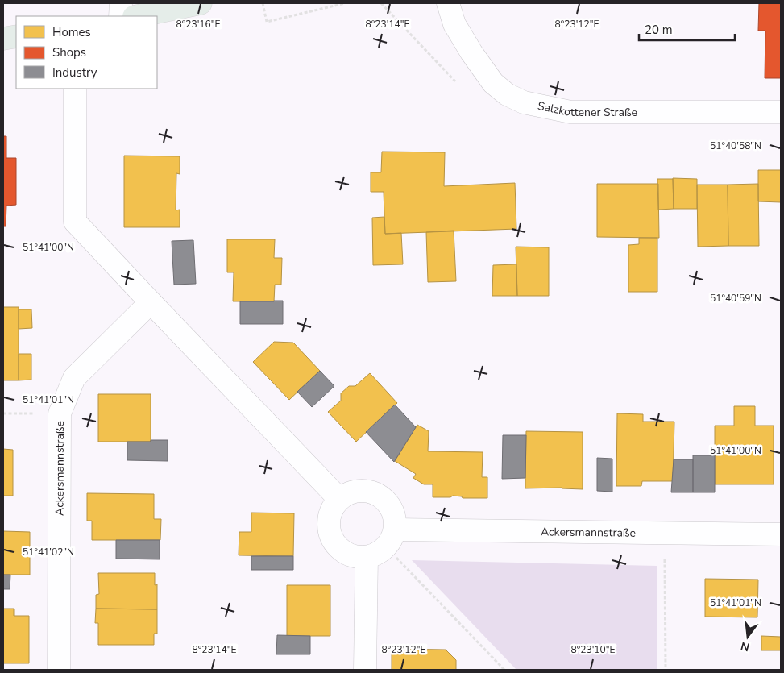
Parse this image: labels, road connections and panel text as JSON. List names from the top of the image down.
{
  "streets": {
    "street": ["Salzkottener Straße", "Ackersmannstraße"]
  },
  "legend": ["Homes", "Shops", "Industry"],
  "scale_bar": "20 m",
  "north": "bottom",
  "coordinates": [
    "8°23'16\"E",
    "8°23'14\"E",
    "8°23'12\"E",
    "51°40'58\"N",
    "51°41'00\"N",
    "51°40'59\"N",
    "51°41'01\"N",
    "51°41'02\"N",
    "8°23'10\"E"
  ]
}
